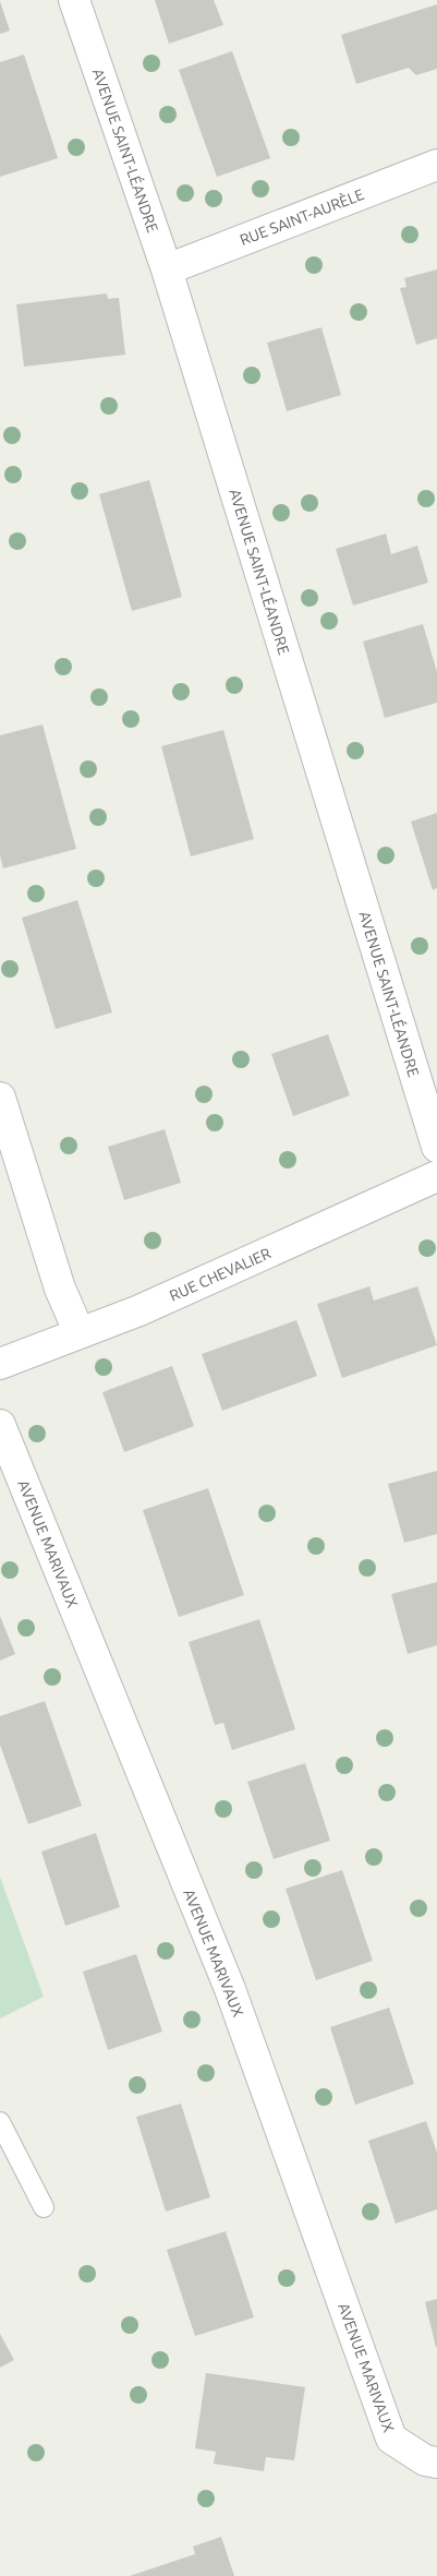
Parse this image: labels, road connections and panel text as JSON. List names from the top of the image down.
{
  "streets": {
    "street": [
      "AVENUE SAINT-LÉANDRE",
      "RUE SAINT-AURÈLE",
      "RUE CHEVALIER",
      "AVENUE MARIVAUX"
    ]
  },
  "crossings": [
    ["AVENUE SAINT-LÉANDRE", "RUE SAINT-AURÈLE"]
  ]
}
